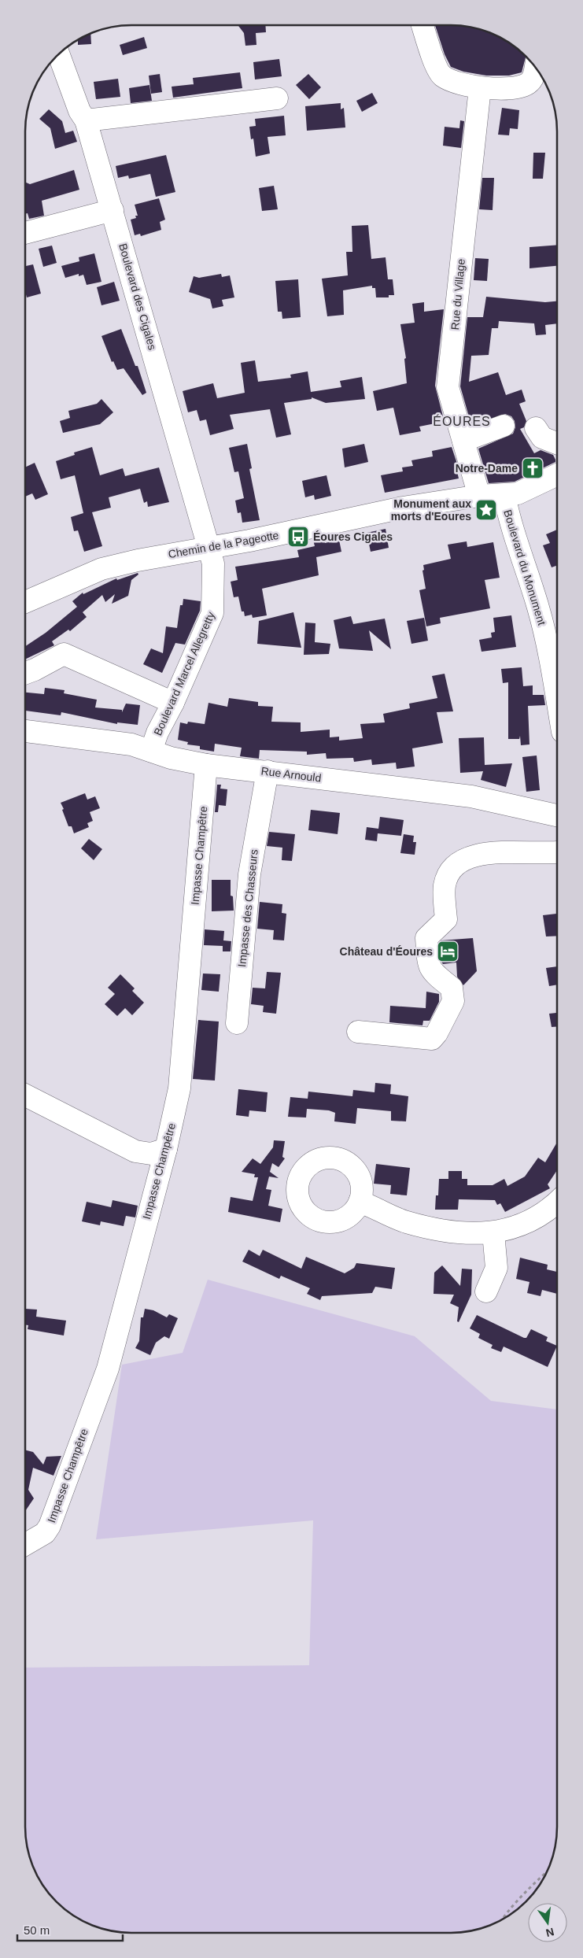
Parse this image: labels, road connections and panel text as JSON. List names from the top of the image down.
{
  "streets": {
    "street": [
      "Rue du Village",
      "Boulevard des Cigales",
      "Chemin de la Pageotte",
      "Boulevard du Monument",
      "Boulevard Marcel Allegretty",
      "Rue Arnould",
      "Impasse Champêtre",
      "Impasse des Chasseurs"
    ]
  },
  "crossings": [
    ["Rue du Village", "Chemin de la Pageotte"],
    ["Boulevard des Cigales", "Chemin de la Pageotte"],
    ["Boulevard des Cigales", "Boulevard Marcel Allegretty"],
    ["Chemin de la Pageotte", "Boulevard du Monument"],
    ["Chemin de la Pageotte", "Boulevard Marcel Allegretty"],
    ["Boulevard Marcel Allegretty", "Rue Arnould"],
    ["Rue Arnould", "Impasse Champêtre"],
    ["Rue Arnould", "Impasse des Chasseurs"]
  ],
  "districts": ["ÉOURES"],
  "places": {
    "church": ["Notre-Dame"],
    "place": ["Monument aux morts d'Eoures"],
    "bus stop": ["Éoures Cigales"],
    "hotel": ["Château d'Éoures"]
  },
  "scale_bar": "50 m",
  "north": "bottom"
}
